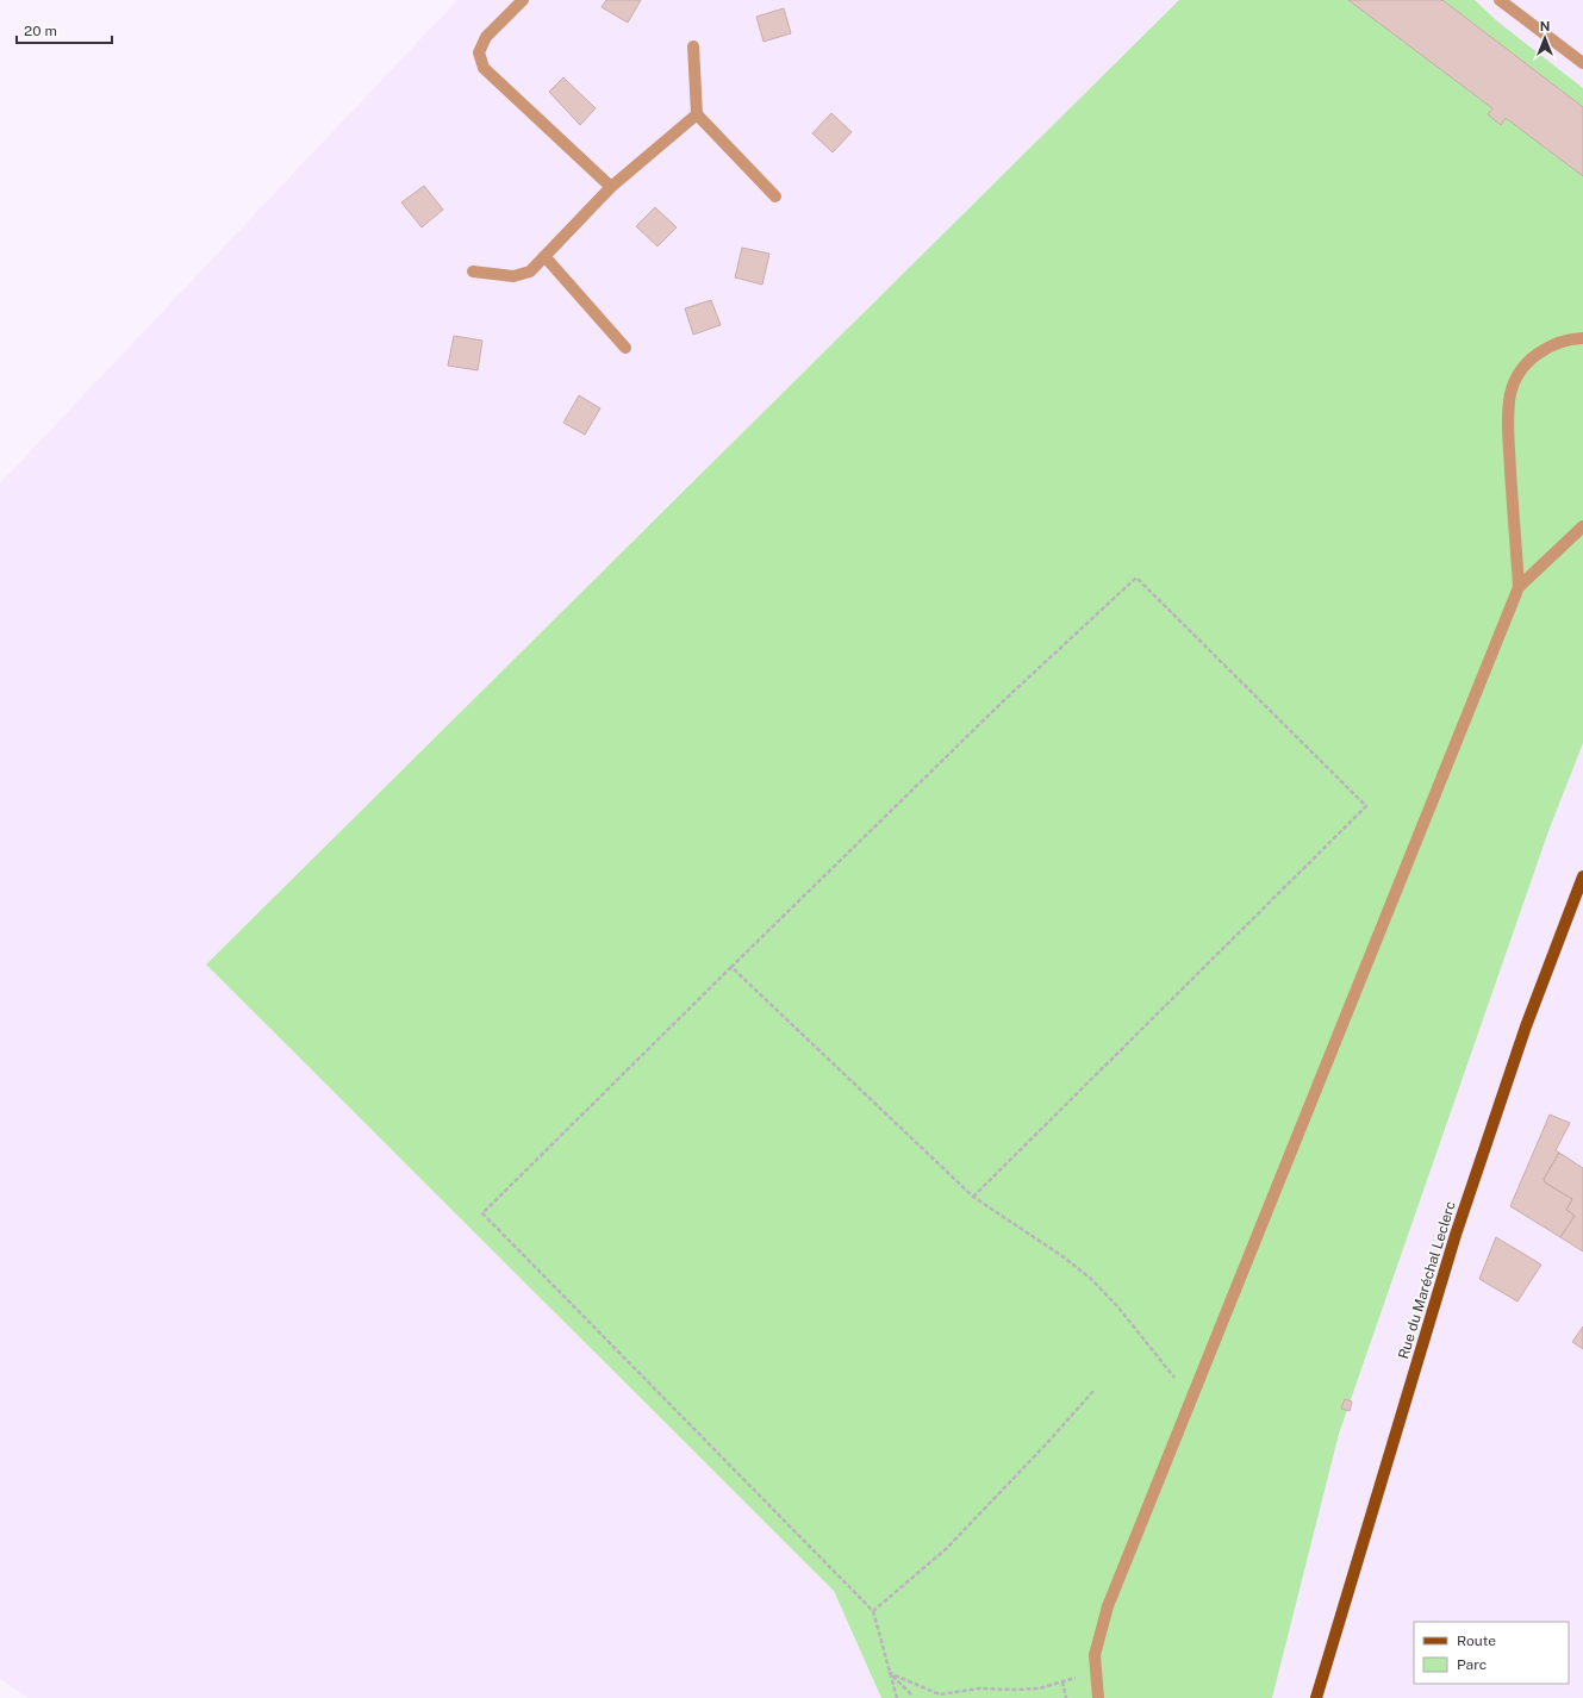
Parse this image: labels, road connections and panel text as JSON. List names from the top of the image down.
{
  "streets": {
    "main road": ["Rue du Maréchal Leclerc"]
  },
  "legend": ["Route", "Parc"],
  "scale_bar": "20 m",
  "north": "top"
}
